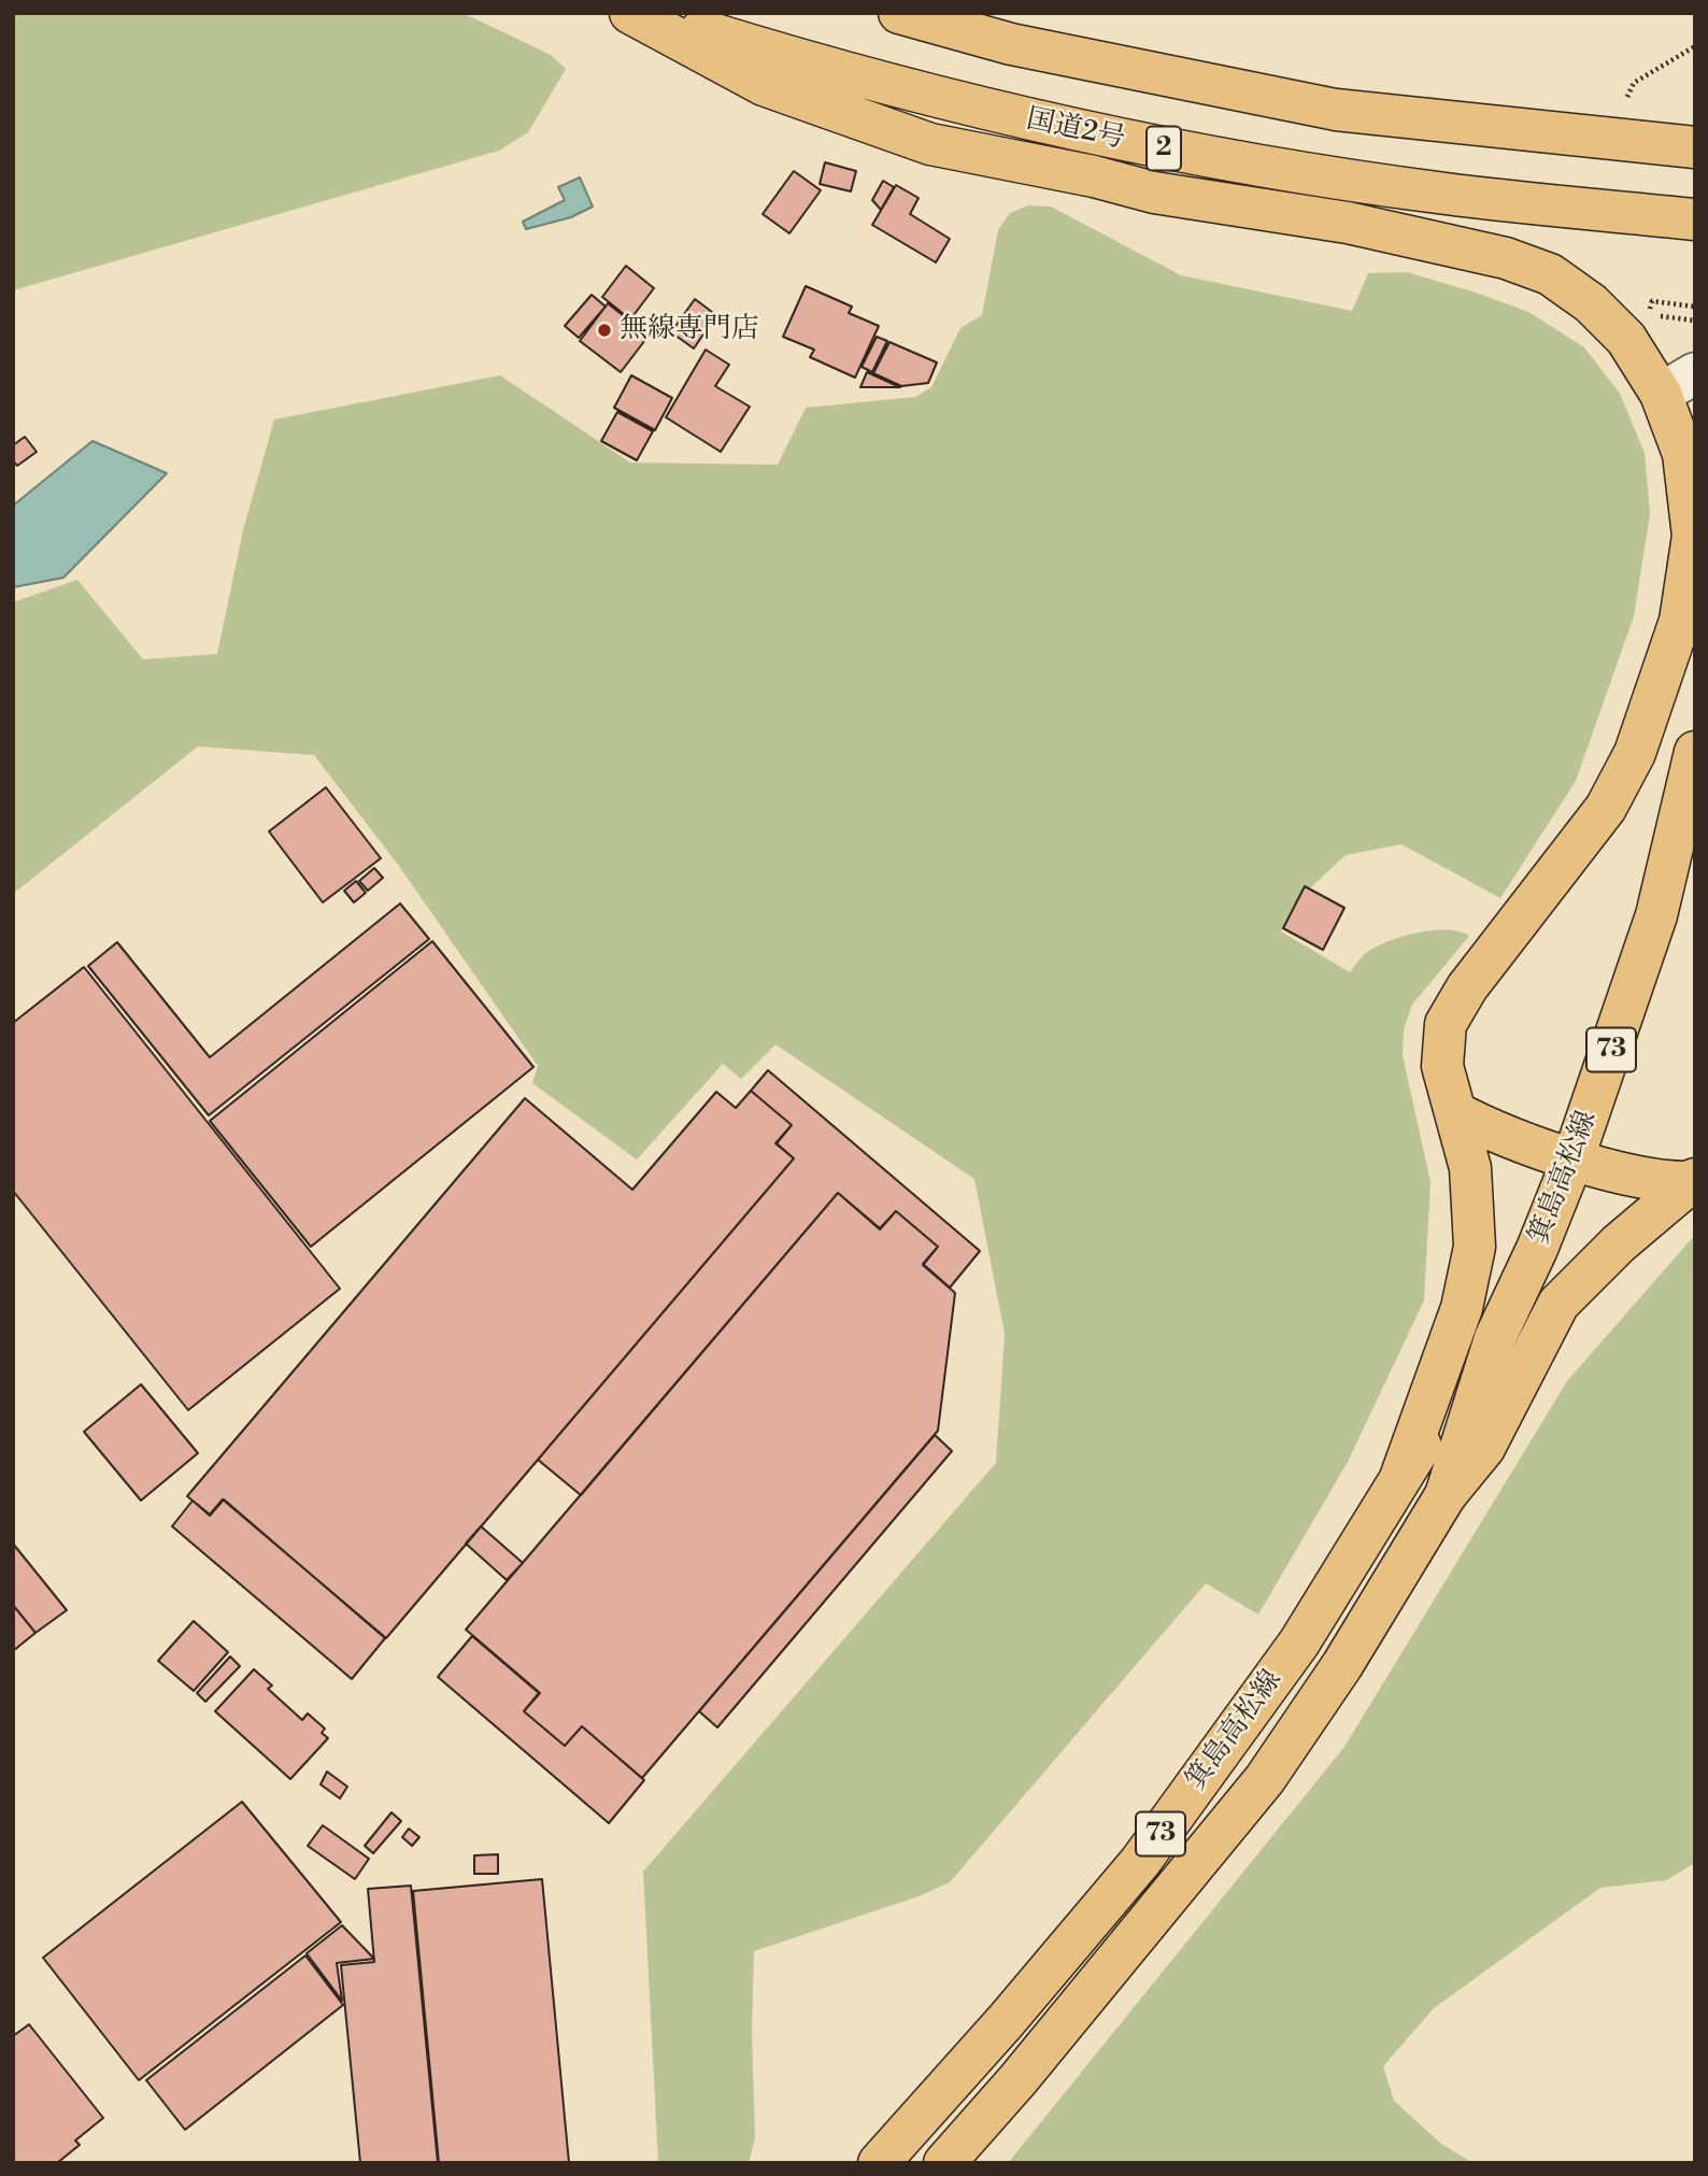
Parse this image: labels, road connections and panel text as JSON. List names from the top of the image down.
{
  "streets": {
    "main road": [
      "国道2号",
      "2",
      "73",
      "箕島高松線"
    ]
  },
  "places": ["無線専門店"]
}
